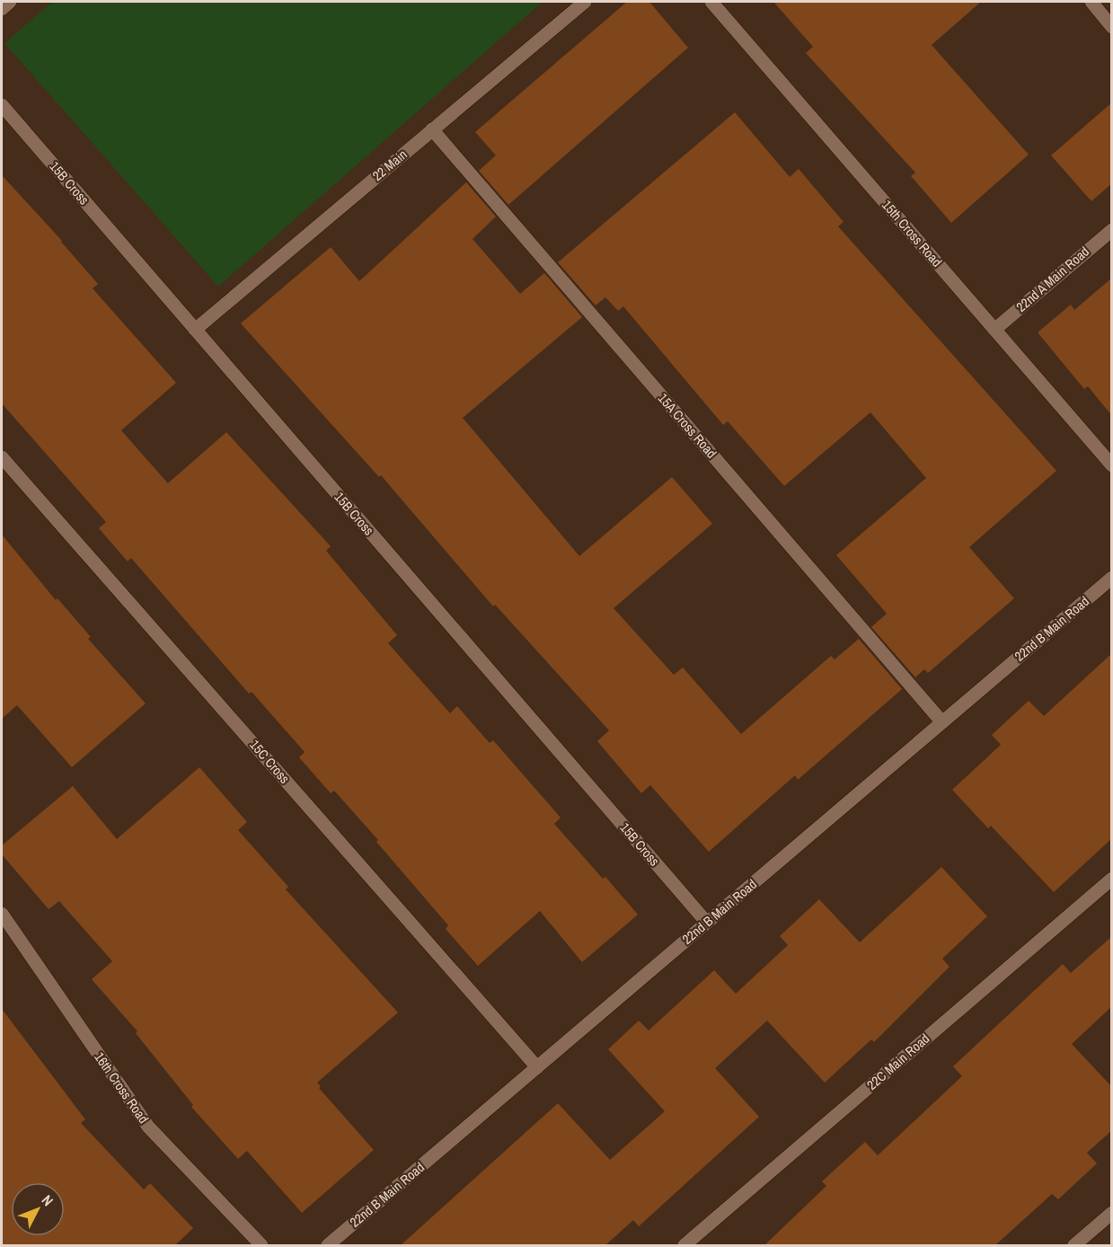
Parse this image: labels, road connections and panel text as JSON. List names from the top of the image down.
{
  "streets": {
    "street": [
      "22 Main",
      "15B Cross",
      "15th Cross Road",
      "22nd A Main Road",
      "15A Cross Road",
      "22nd B Main Road",
      "15C Cross",
      "22C Main Road",
      "16th Cross Road"
    ]
  },
  "crossings": [
    ["22 Main", "15B Cross"],
    ["22 Main", "15A Cross Road"],
    ["15B Cross", "22nd B Main Road"],
    ["15th Cross Road", "22nd A Main Road"],
    ["15A Cross Road", "22nd B Main Road"],
    ["22nd B Main Road", "15C Cross"]
  ],
  "north": "top right"
}
